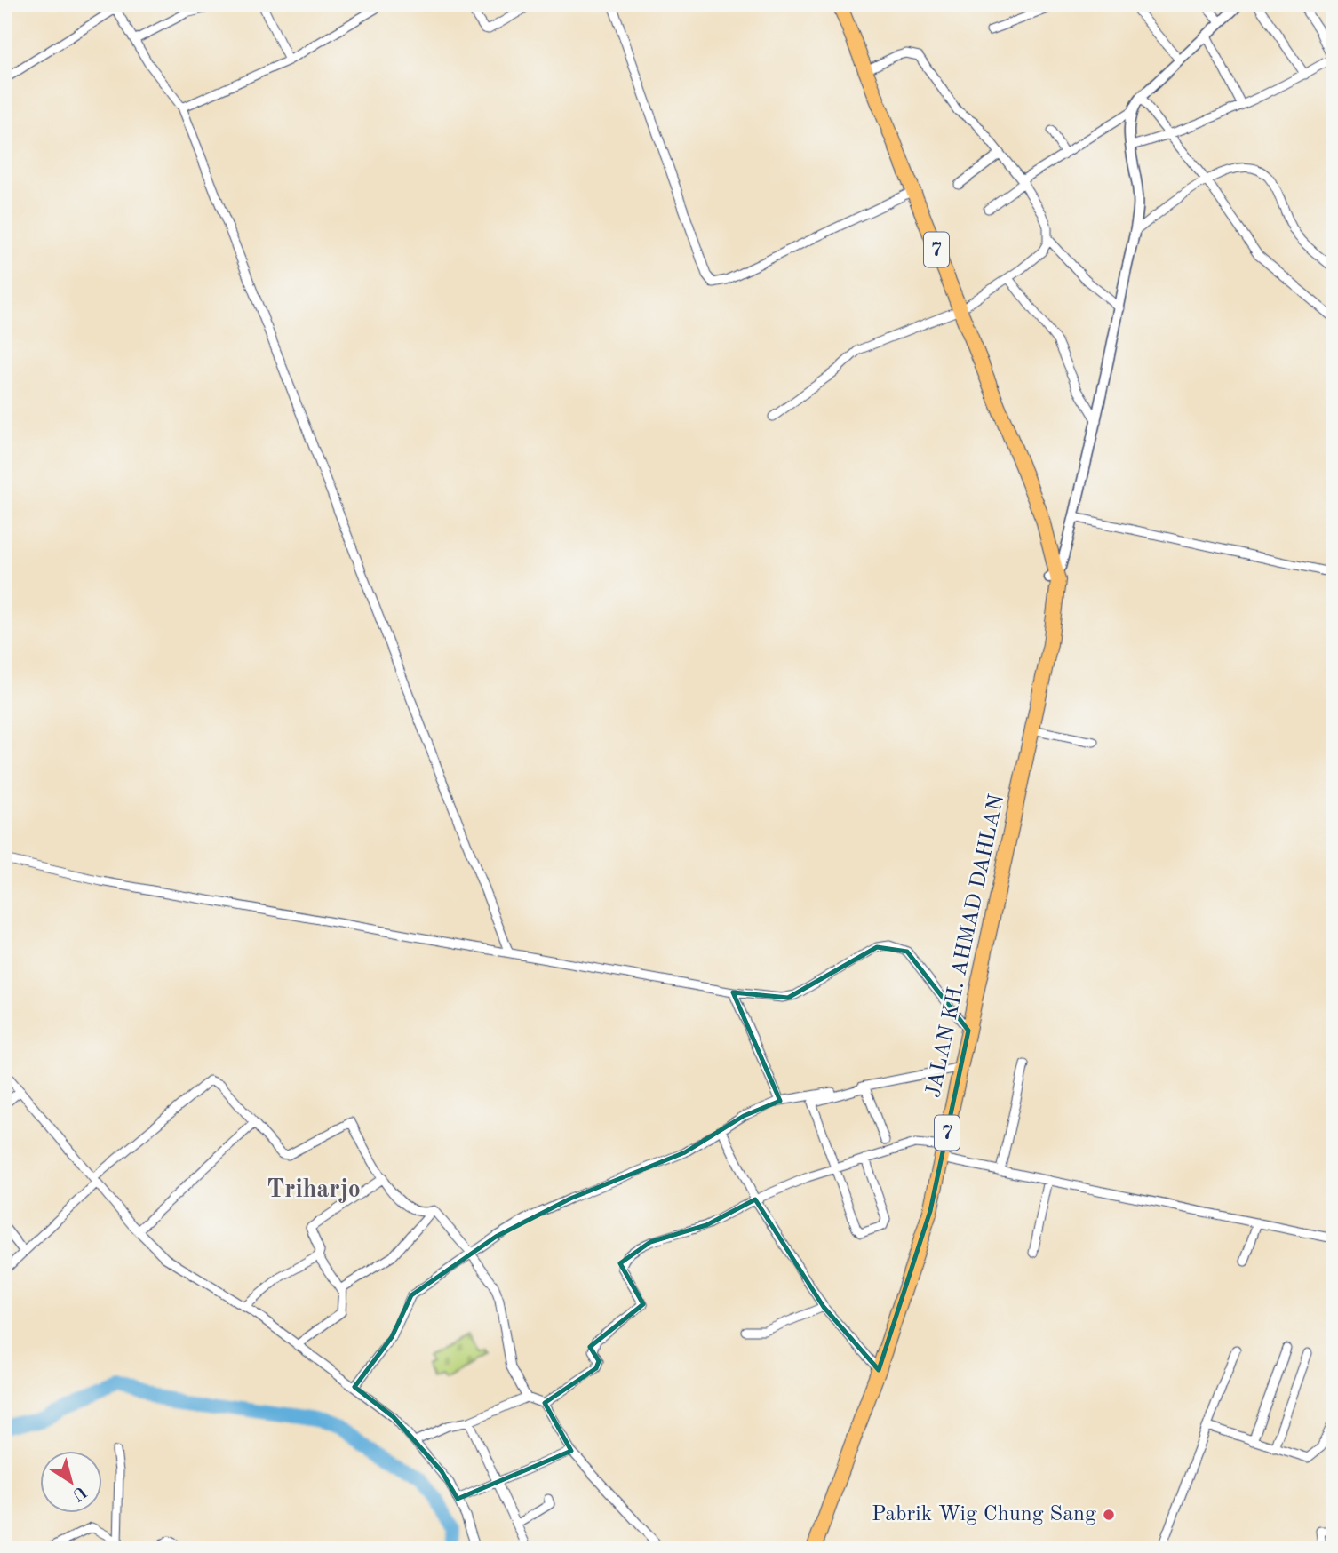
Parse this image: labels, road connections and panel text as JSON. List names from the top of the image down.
{
  "streets": {
    "highway": ["7", "JALAN KH. AHMAD DAHLAN"]
  },
  "districts": ["Triharjo"],
  "places": ["Pabrik Wig Chung Sang"],
  "north": "bottom right"
}
